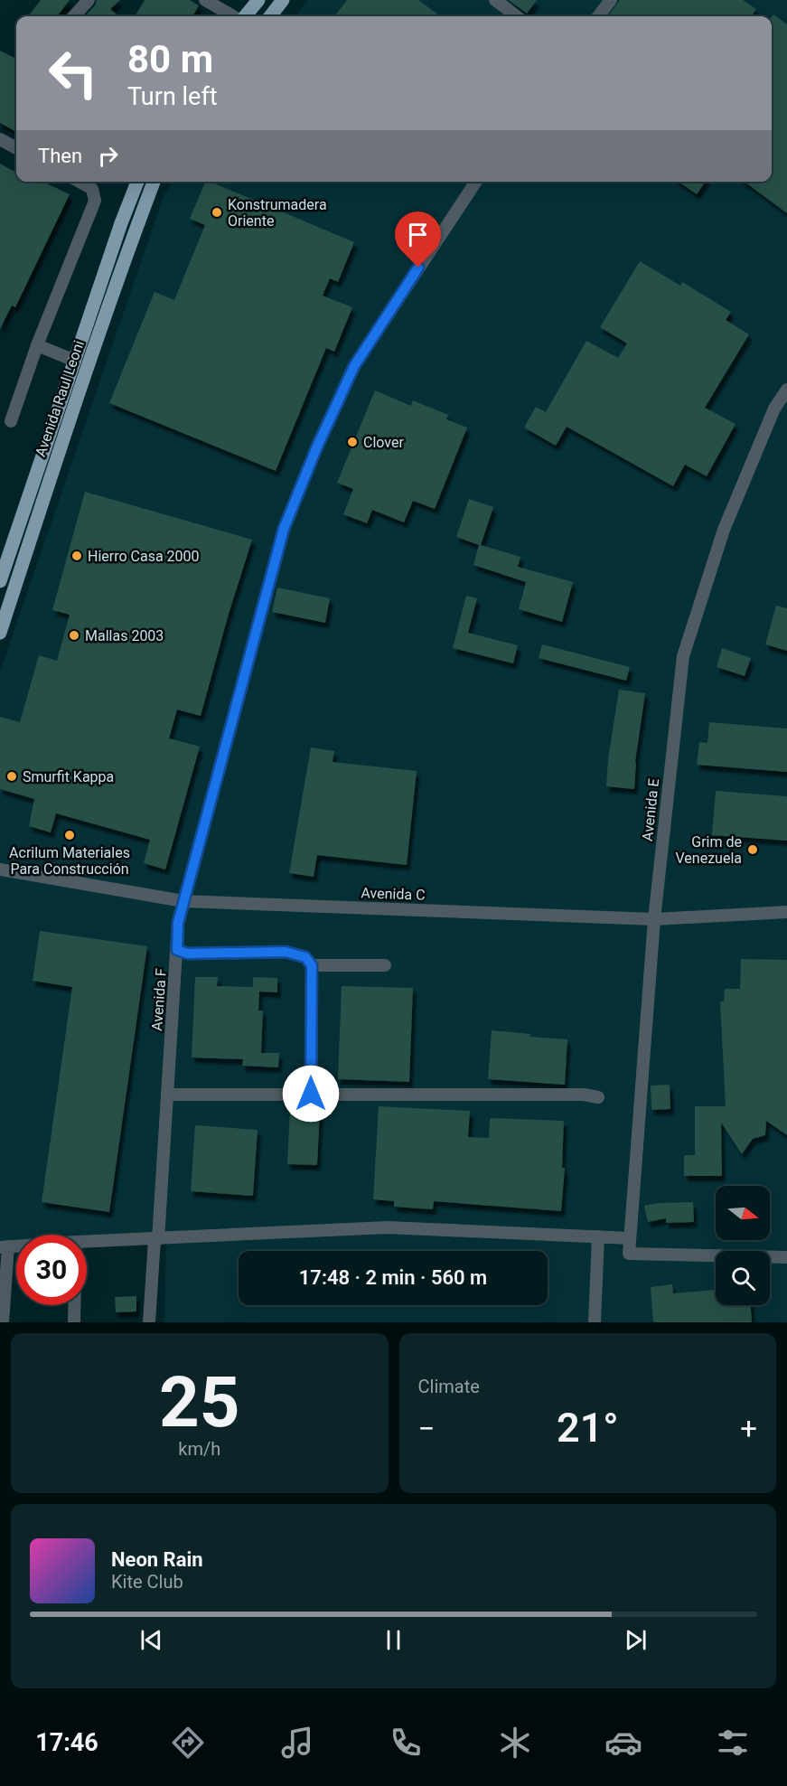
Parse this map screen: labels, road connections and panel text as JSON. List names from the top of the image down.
{
  "streets": {
    "main road": ["Avenida Raul Leoni"],
    "street": ["Avenida E", "Avenida C", "Avenida F"]
  },
  "crossings": [
    ["Avenida E", "Avenida C"],
    ["Avenida C", "Avenida F"]
  ],
  "places": [
    "Konstrumadera Oriente",
    "Clover",
    "Hierro Casa 2000",
    "Mallas 2003",
    "Smurfit Kappa",
    "Acrilum Materiales Para Construcción",
    "Grim de Venezuela"
  ],
  "north": "right",
  "page": {
    "turn": ["80 m", "Turn left"],
    "then": "Then",
    "limit": "30",
    "trip": "17:48 · 2 min · 560 m",
    "tile": [
      ["25", "km/h"],
      "Climate"
    ],
    "heat": ["−", "21°", "+"],
    "song": ["Neon Rain", "Kite Club"],
    "tabs": "17:46"
  }
}
